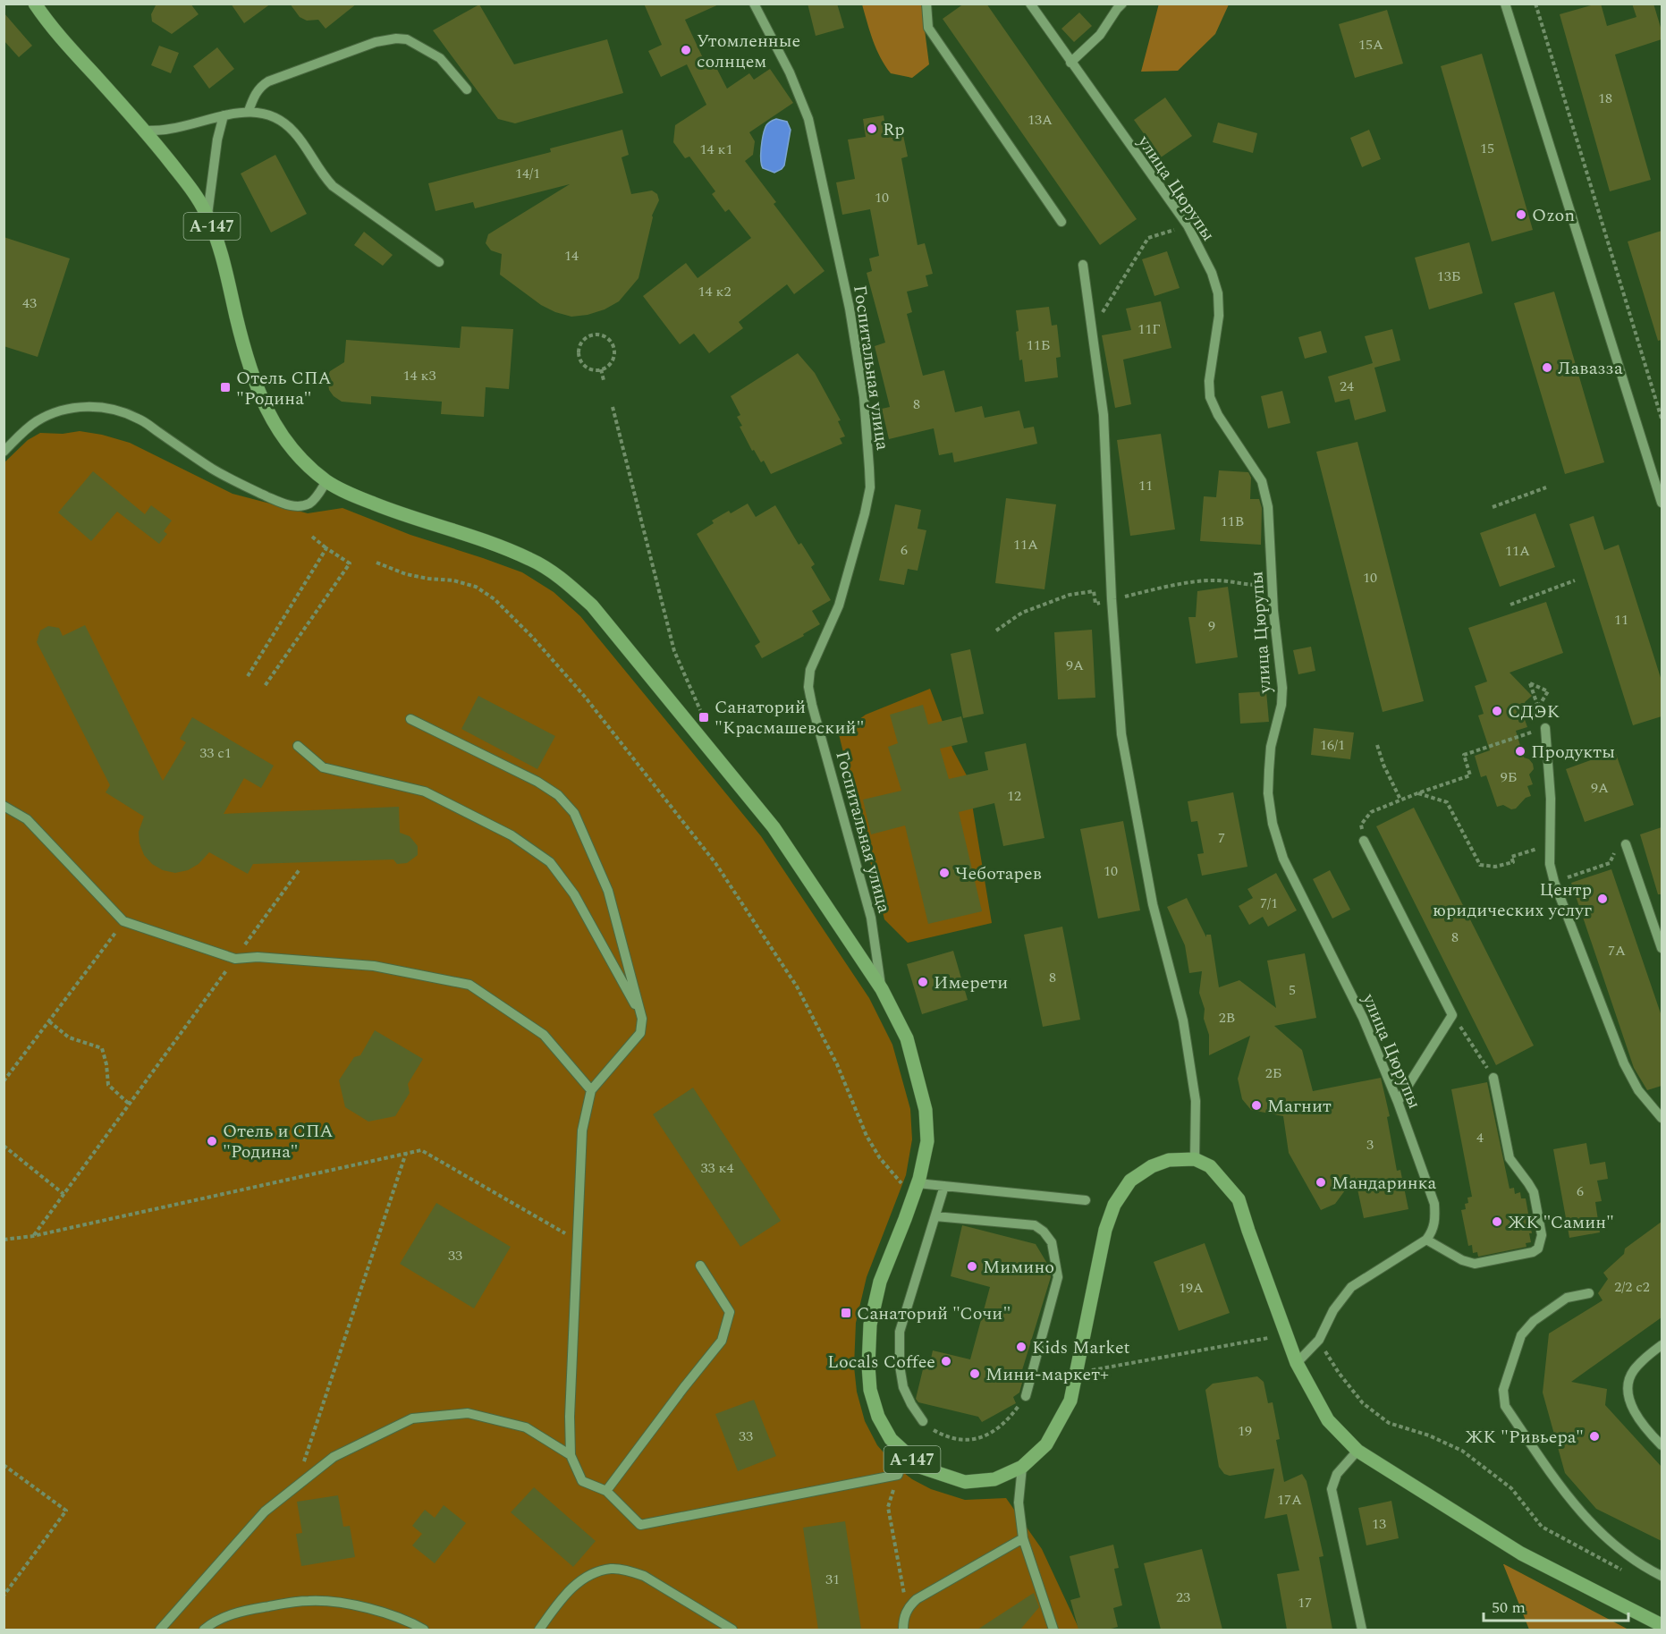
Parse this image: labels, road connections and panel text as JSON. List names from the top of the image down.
{
  "streets": {
    "main road": ["А-147"],
    "street": ["улица Цюрупы", "Госпитальная улица"]
  },
  "crossings": [
    ["А-147", "Госпитальная улица"]
  ],
  "places": {
    "other": [
      "Утомленные солнцем",
      "Rp",
      "Ozon",
      "Лавазза",
      "СДЭК",
      "Продукты",
      "Чеботарев",
      "Центр юридических услуг",
      "Имерети",
      "Магнит",
      "Отель и СПА \"Родина\"",
      "Мандаринка",
      "ЖК \"Самин\"",
      "Мимино",
      "Kids Market",
      "Locals Coffee",
      "Мини-маркет+",
      "ЖК \"Ривьера\""
    ],
    "transit": ["Отель СПА \"Родина\"", "Санаторий \"Красмашевский\"", "Санаторий \"Сочи\""]
  },
  "house_numbers": [
    "15А",
    "18",
    "13А",
    "15",
    "14 к1",
    "14/1",
    "10",
    "14",
    "13Б",
    "14 к2",
    "43",
    "11Г",
    "11Б",
    "14 к3",
    "24",
    "8",
    "11",
    "11В",
    "11А",
    "6",
    "11А",
    "10",
    "11",
    "9",
    "9А",
    "16/1",
    "33 с1",
    "9Б",
    "9А",
    "12",
    "7",
    "10",
    "7/1",
    "8",
    "7А",
    "8",
    "5",
    "2В",
    "2Б",
    "4",
    "3",
    "33 к4",
    "6",
    "33",
    "2/2 с2",
    "19А",
    "19",
    "33",
    "17А",
    "13",
    "31",
    "23",
    "17"
  ],
  "scale_bar": "50 m"
}
